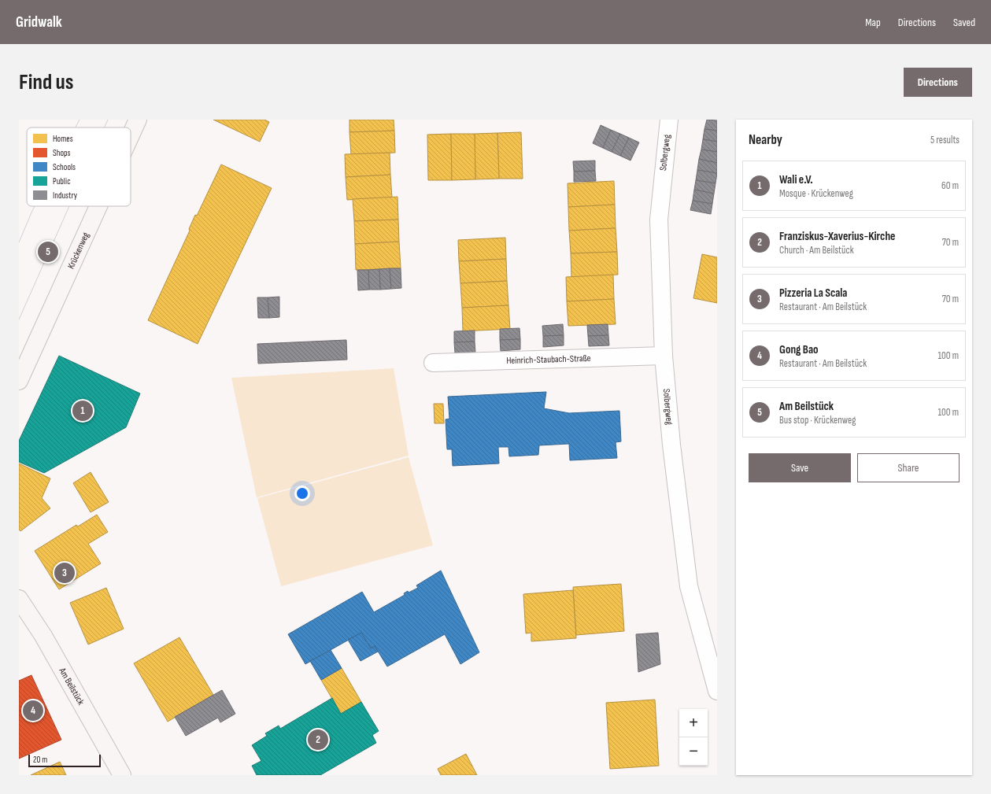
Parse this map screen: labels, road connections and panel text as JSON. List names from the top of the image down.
{
  "streets": {
    "main road": ["Krückenweg", "Am Beilstück"],
    "street": ["Solbergweg", "Heinrich-Staubach-Straße"]
  },
  "crossings": [
    ["Solbergweg", "Heinrich-Staubach-Straße"]
  ],
  "legend": [
    "Homes",
    "Shops",
    "Schools",
    "Public",
    "Industry"
  ],
  "scale_bar": "20 m",
  "page": {
    "header": "Gridwalk",
    "nav": ["Map", "Directions", "Saved"],
    "buttons": [
      "Directions",
      ["Save", "Share"]
    ],
    "title": "Find us",
    "heading": ["Nearby", "5 results"],
    "list": [
      {
        "mark": "1",
        "name": "Wali e.V.",
        "note": "Mosque · Krückenweg",
        "value": "60 m"
      },
      {
        "mark": "2",
        "name": "Franziskus-Xaverius-Kirche",
        "note": "Church · Am Beilstück",
        "value": "70 m"
      },
      {
        "mark": "3",
        "name": "Pizzeria La Scala",
        "note": "Restaurant · Am Beilstück",
        "value": "70 m"
      },
      {
        "mark": "4",
        "name": "Gong Bao",
        "note": "Restaurant · Am Beilstück",
        "value": "100 m"
      },
      {
        "mark": "5",
        "name": "Am Beilstück",
        "note": "Bus stop · Krückenweg",
        "value": "100 m"
      }
    ],
    "pins": [
      "5",
      "1",
      "3",
      "4",
      "2"
    ],
    "map_buttons": ["+", "−"],
    "scale": "20 m"
  }
}
